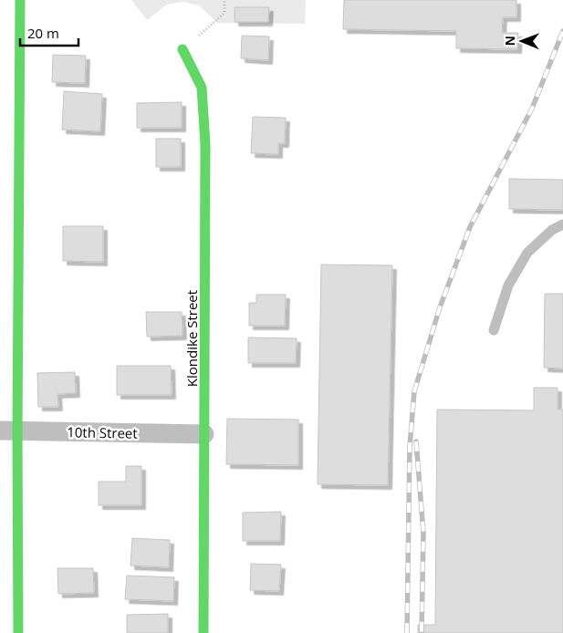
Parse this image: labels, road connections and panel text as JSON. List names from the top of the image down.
{
  "streets": {
    "street": ["Klondike Street", "10th Street"]
  },
  "crossings": [
    ["Klondike Street", "10th Street"]
  ],
  "scale_bar": "20 m",
  "north": "left"
}
